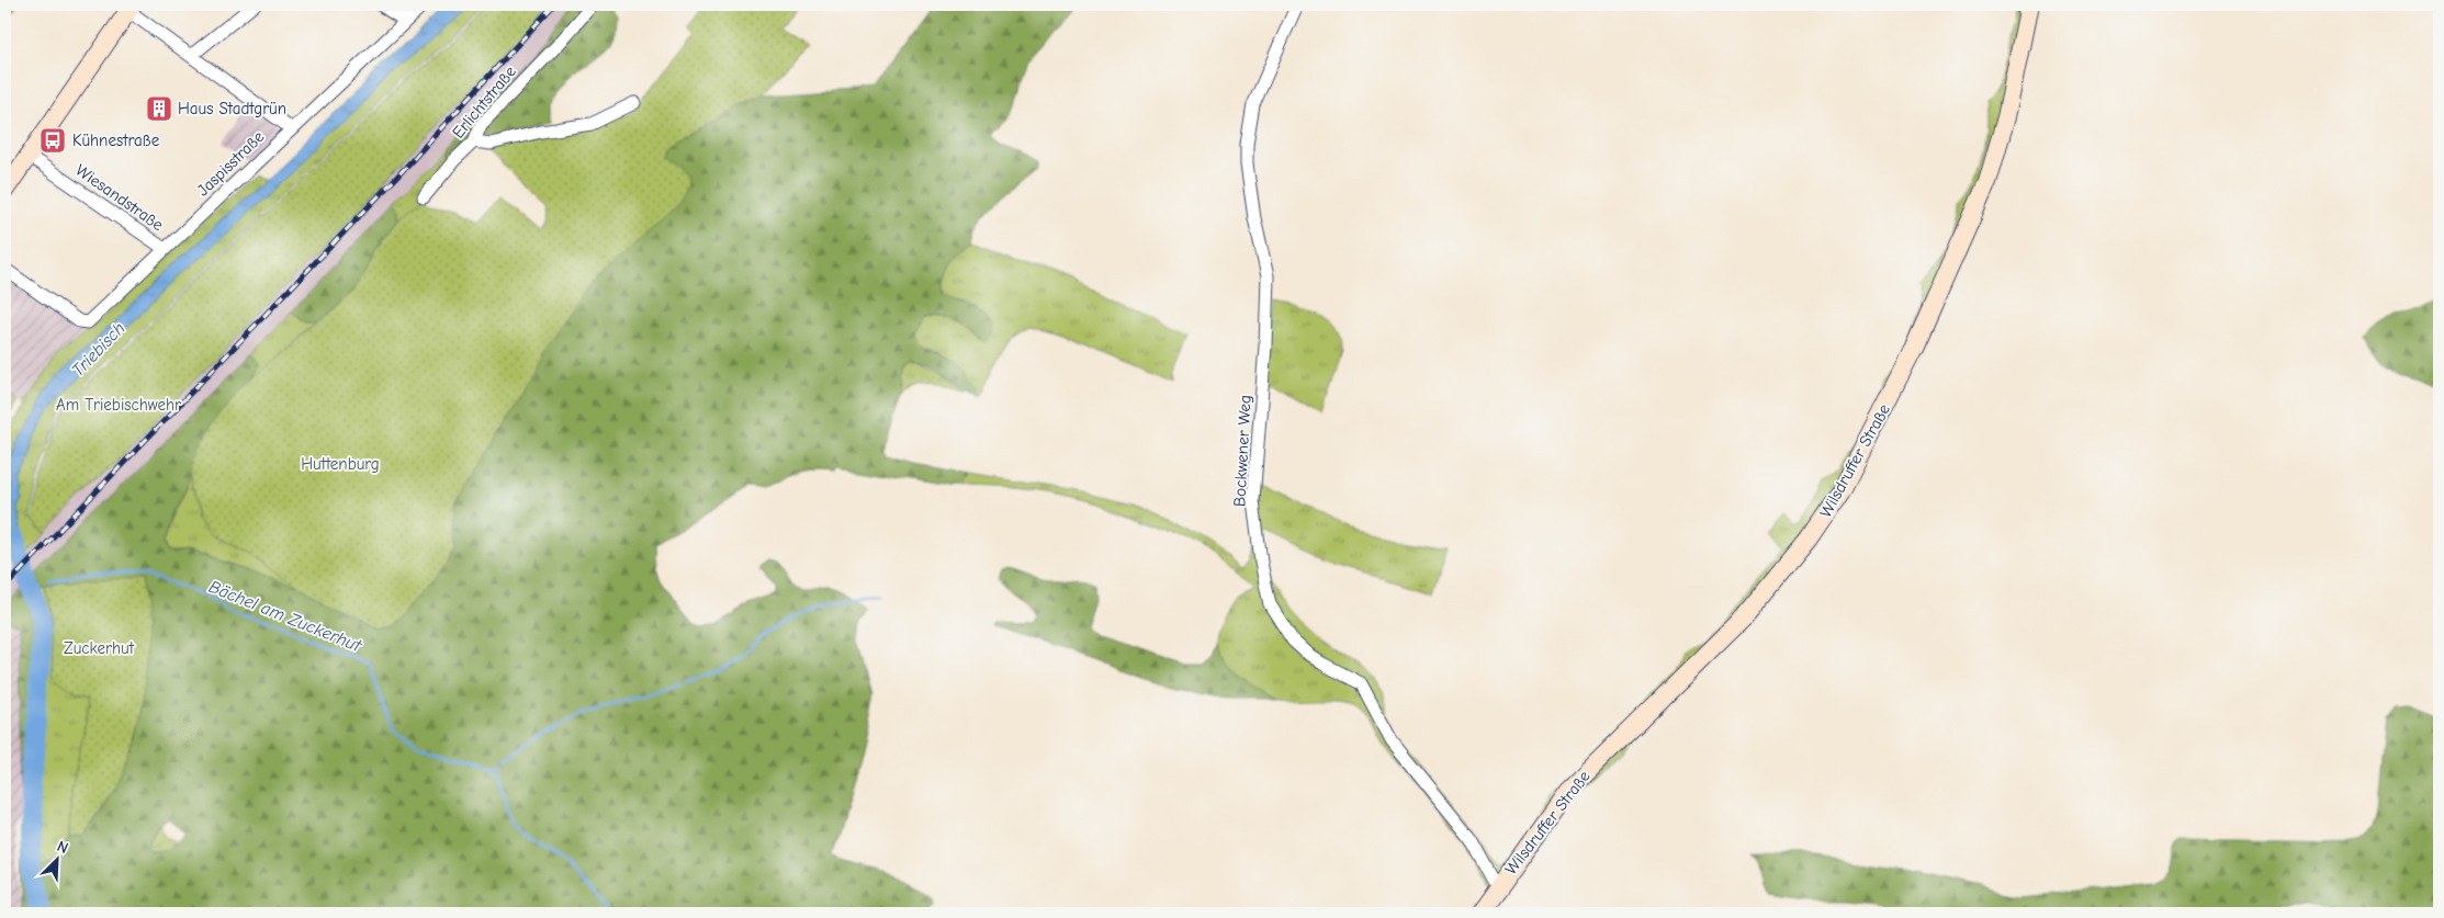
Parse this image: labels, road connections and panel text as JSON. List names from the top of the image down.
{
  "streets": {
    "main road": ["Wilsdruffer Straße"],
    "street": [
      "Erlichtstraße",
      "Jaspisstraße",
      "Wiesandstraße",
      "Bockwener Weg"
    ]
  },
  "crossings": [
    ["Jaspisstraße", "Wiesandstraße"],
    ["Bockwener Weg", "Wilsdruffer Straße"]
  ],
  "water": ["Triebisch", "Bächel am Zuckerhut"],
  "parks": ["Am Triebischwehr", "Huttenburg", "Zuckerhut"],
  "places": {
    "building": ["Haus Stadtgrün"],
    "bus stop": ["Kühnestraße"]
  },
  "north": "top right"
}
